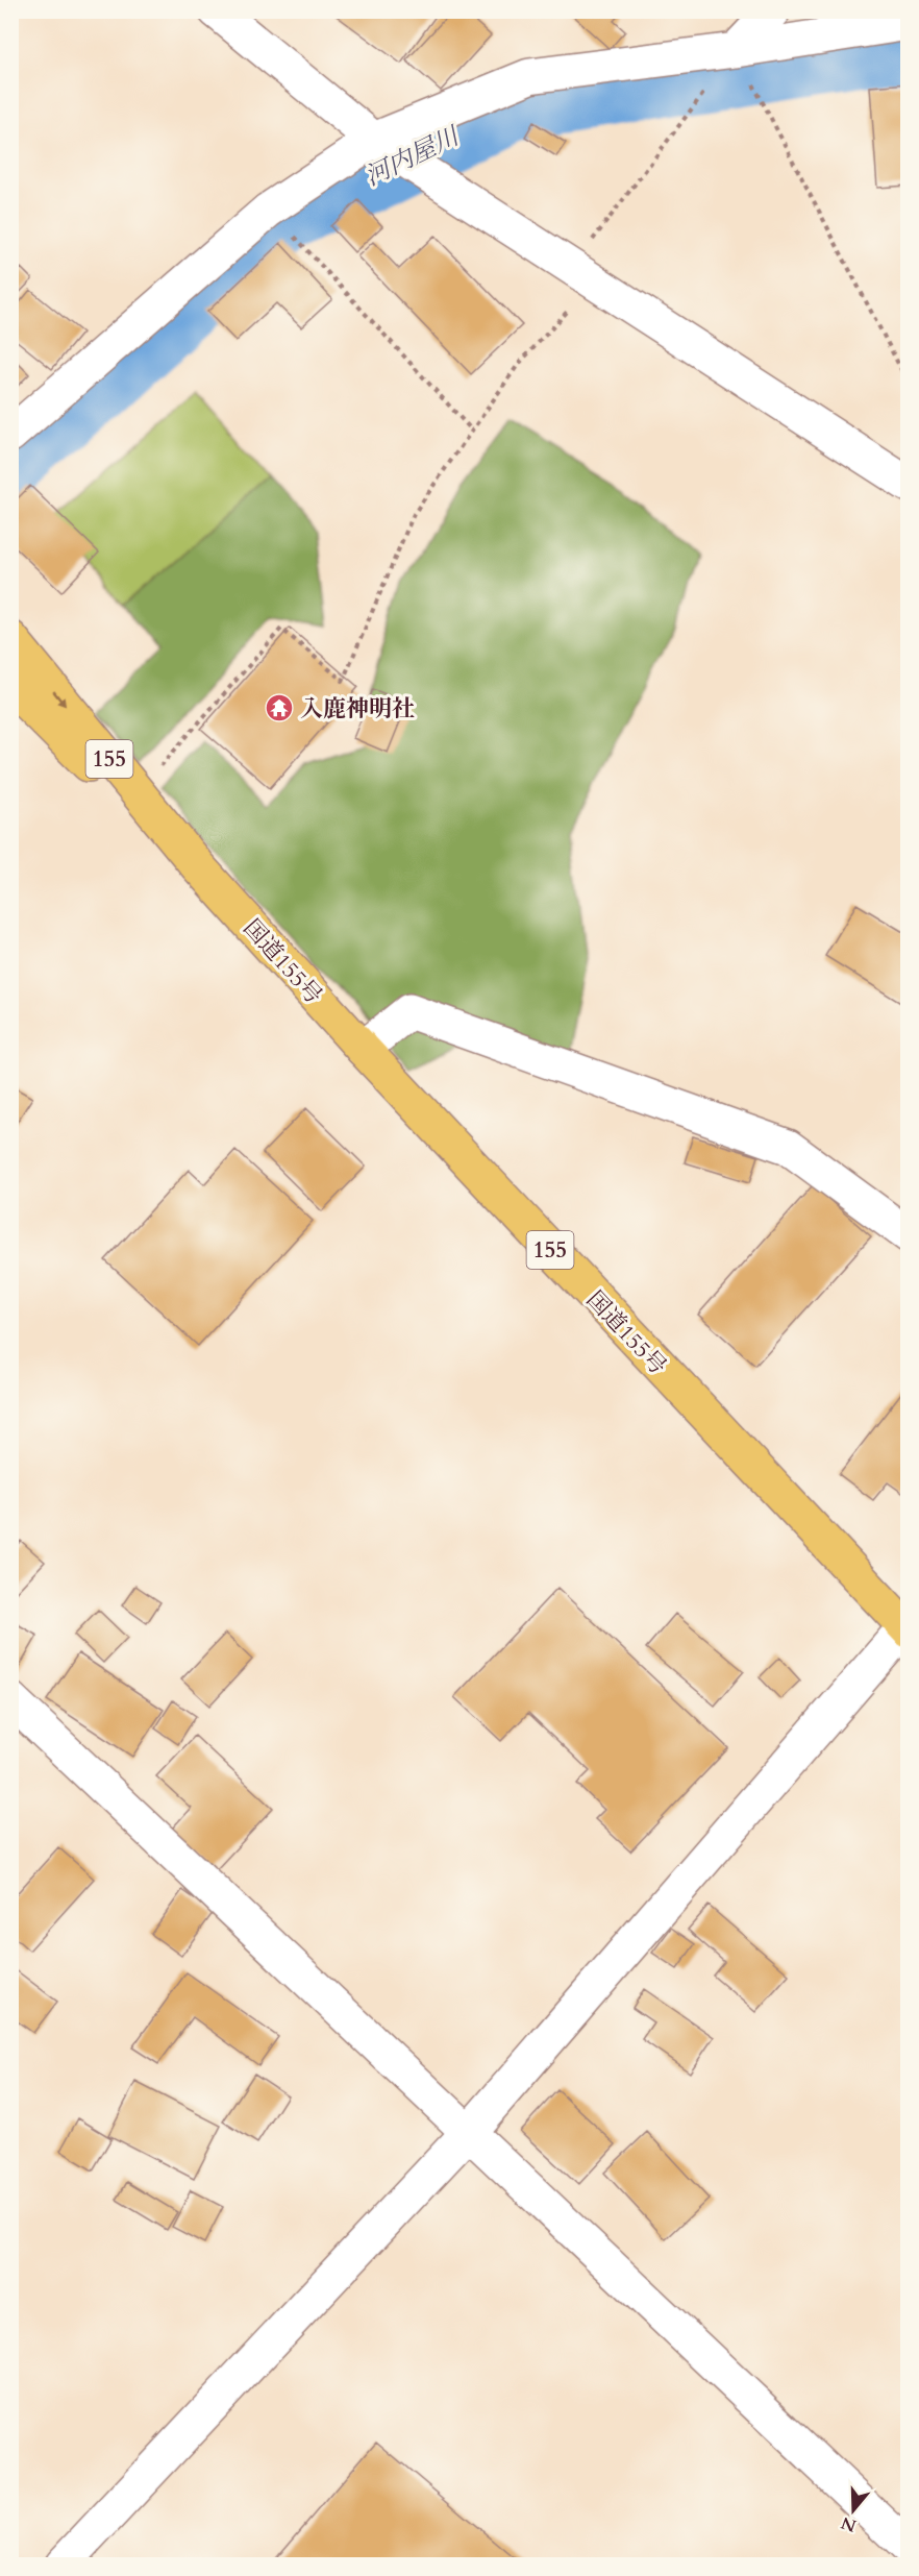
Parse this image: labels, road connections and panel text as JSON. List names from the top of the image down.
{
  "streets": {
    "highway": ["155", "国道155号"]
  },
  "water": ["河内屋川"],
  "places": {
    "temple": ["入鹿神明社"]
  },
  "north": "bottom"
}
